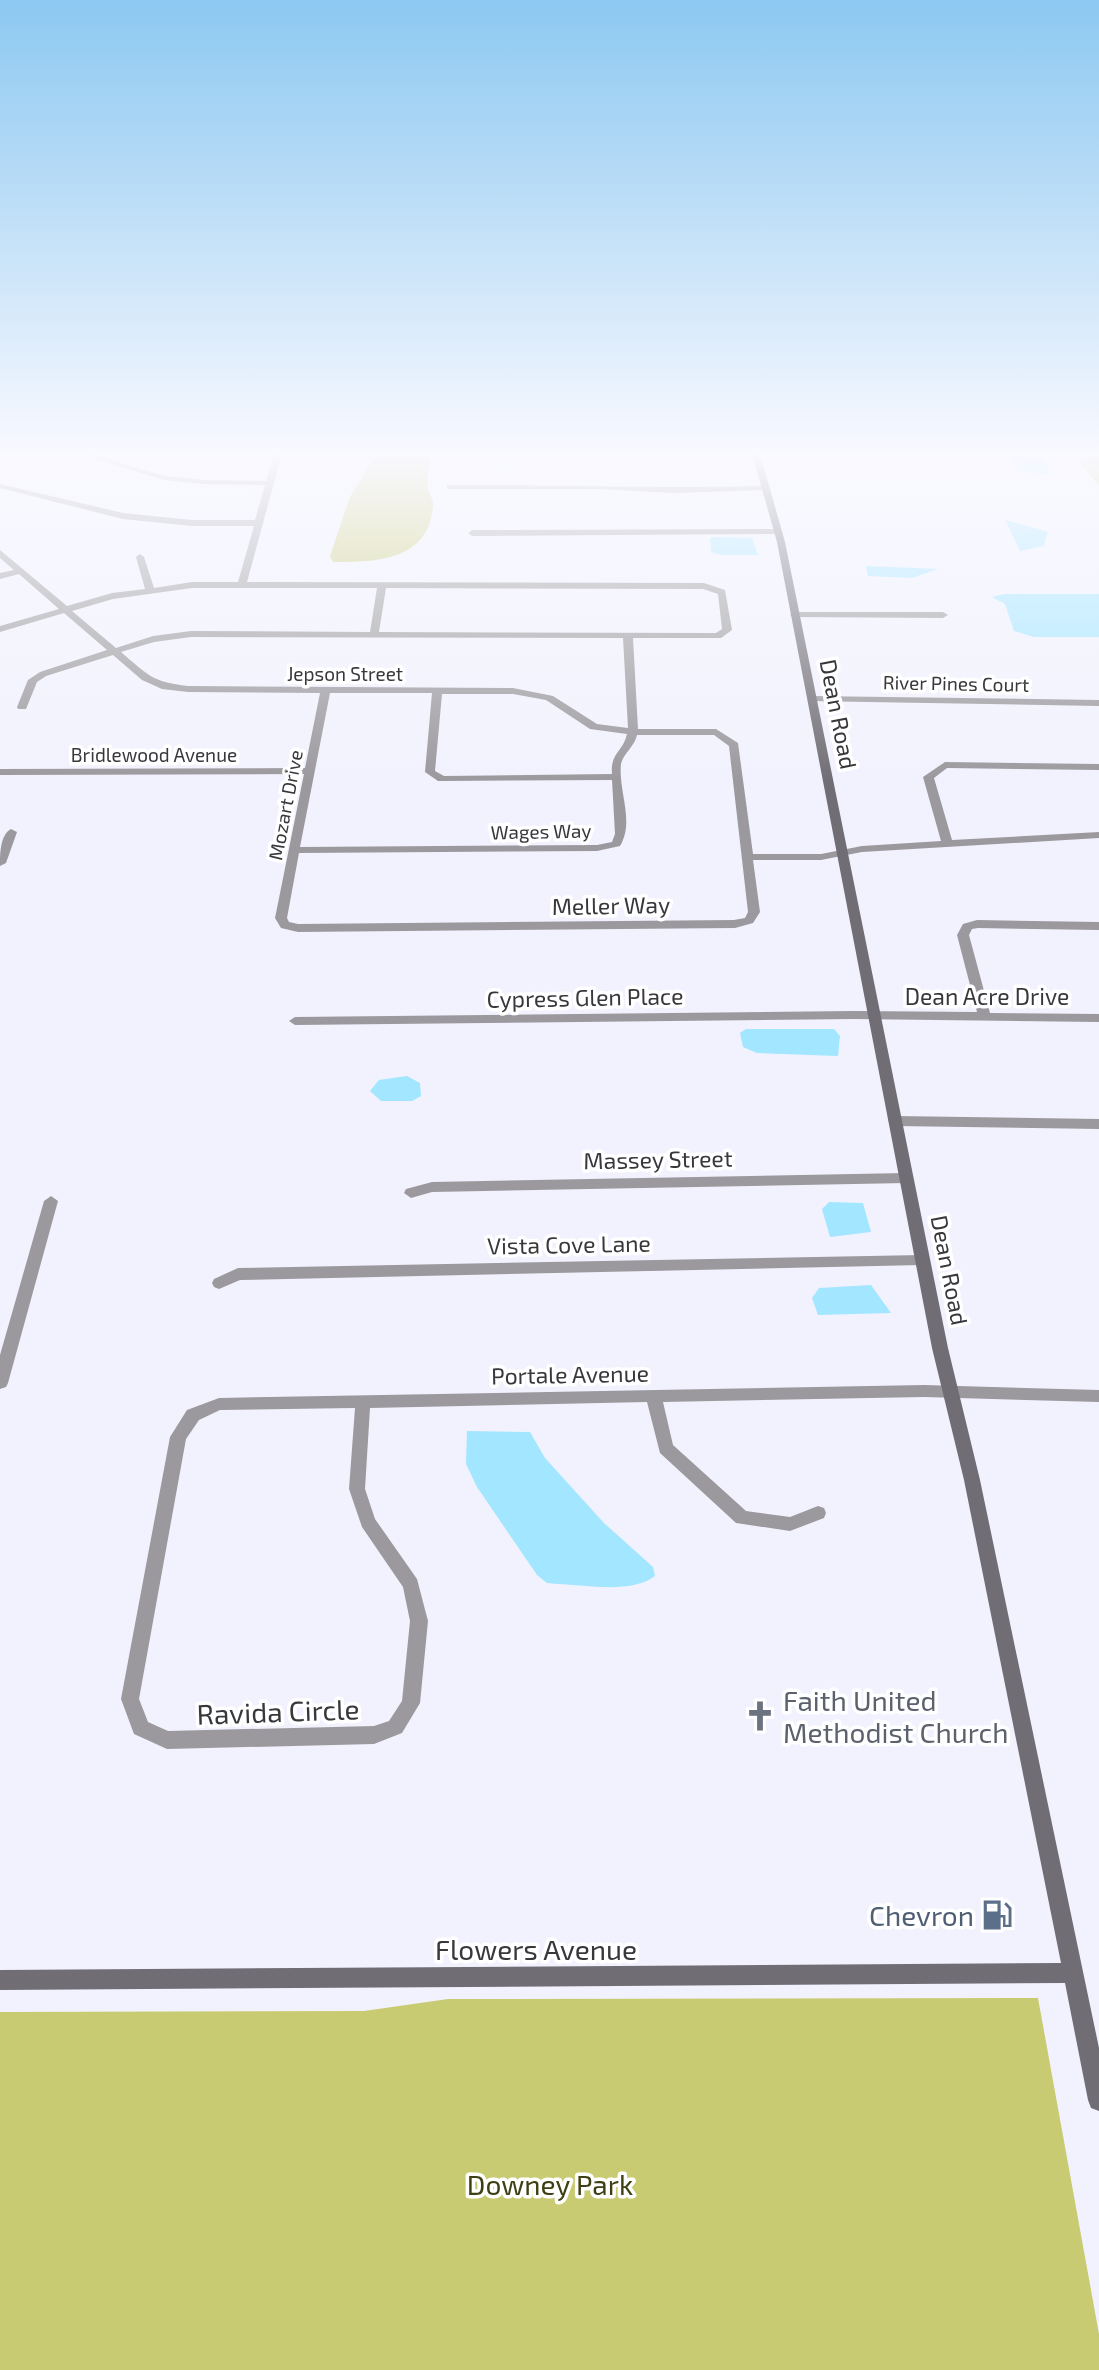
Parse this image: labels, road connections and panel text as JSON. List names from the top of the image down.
{
  "streets": {
    "main road": ["Dean Road", "Flowers Avenue"],
    "street": [
      "Jepson Street",
      "River Pines Court",
      "Bridlewood Avenue",
      "Mozart Drive",
      "Wages Way",
      "Meller Way",
      "Dean Acre Drive",
      "Cypress Glen Place",
      "Massey Street",
      "Vista Cove Lane",
      "Portale Avenue",
      "Ravida Circle"
    ]
  },
  "crossings": [
    ["Jepson Street", "Mozart Drive"],
    ["Jepson Street", "Wages Way"],
    ["Jepson Street", "Meller Way"],
    ["River Pines Court", "Dean Road"],
    ["Dean Road", "Dean Acre Drive"],
    ["Dean Road", "Cypress Glen Place"],
    ["Dean Road", "Massey Street"],
    ["Dean Road", "Vista Cove Lane"],
    ["Dean Road", "Portale Avenue"],
    ["Dean Road", "Flowers Avenue"],
    ["Bridlewood Avenue", "Mozart Drive"],
    ["Mozart Drive", "Wages Way"],
    ["Mozart Drive", "Meller Way"],
    ["Dean Acre Drive", "Cypress Glen Place"],
    ["Portale Avenue", "Ravida Circle"]
  ],
  "parks": ["Downey Park"],
  "places": {
    "church": ["Faith United Methodist Church"],
    "fuel station": ["Chevron"]
  }
}
